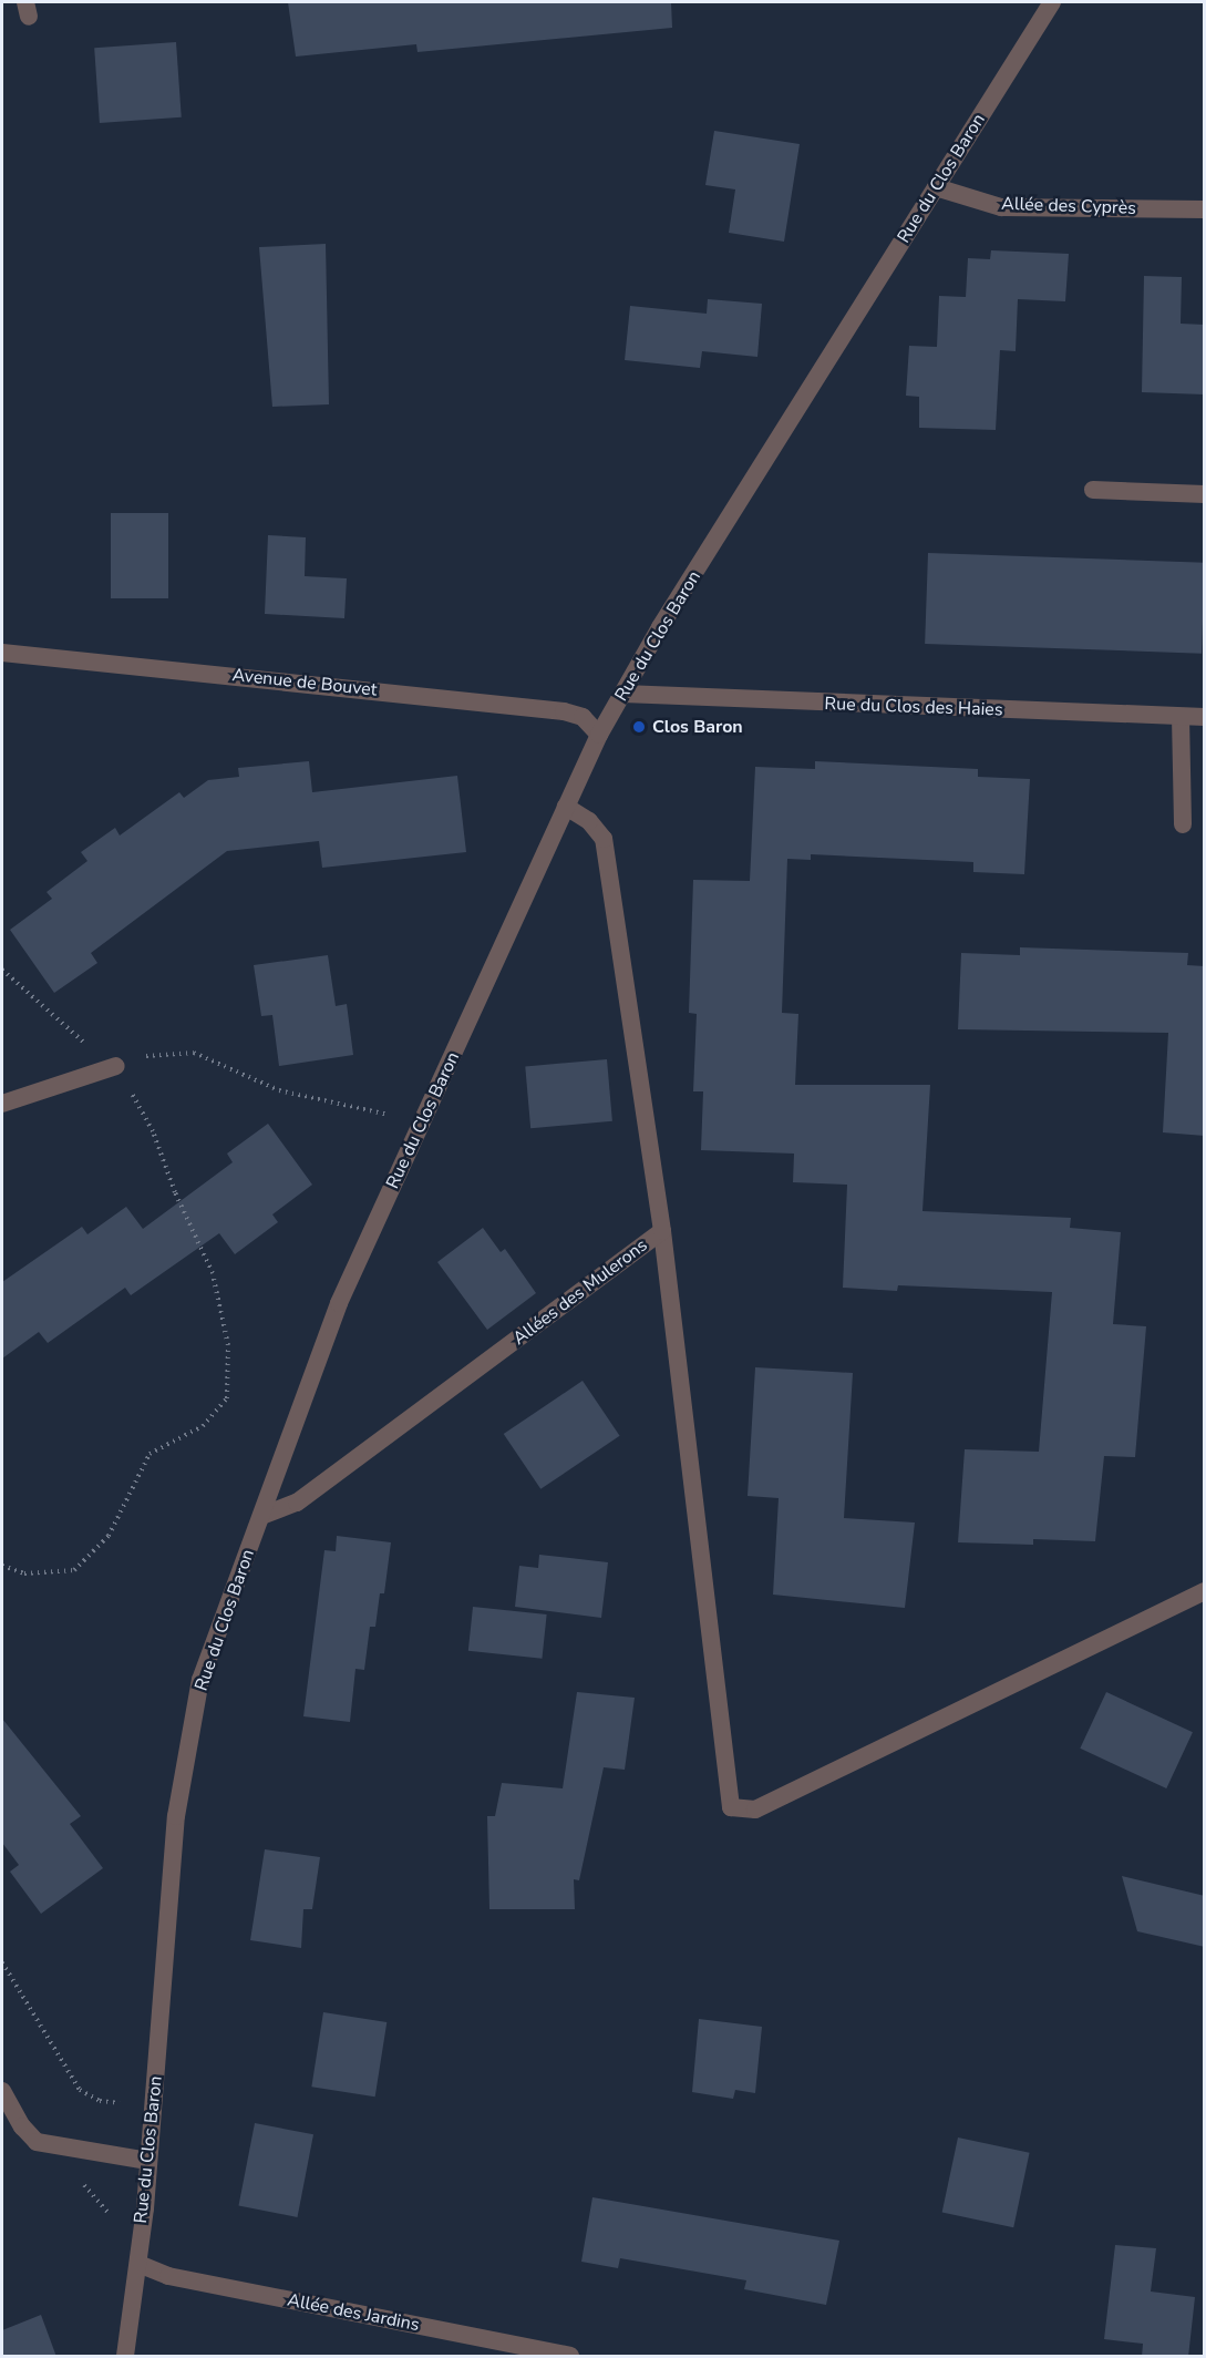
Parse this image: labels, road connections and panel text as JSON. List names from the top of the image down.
{
  "streets": {
    "street": [
      "Rue du Clos Baron",
      "Allée des Cyprès",
      "Avenue de Bouvet",
      "Rue du Clos des Haies",
      "Allées des Mulerons",
      "Allée des Jardins"
    ]
  },
  "crossings": [
    ["Rue du Clos Baron", "Allée des Cyprès"],
    ["Rue du Clos Baron", "Avenue de Bouvet"],
    ["Rue du Clos Baron", "Rue du Clos des Haies"],
    ["Rue du Clos Baron", "Allées des Mulerons"],
    ["Rue du Clos Baron", "Allée des Jardins"]
  ],
  "places": ["Clos Baron"]
}
